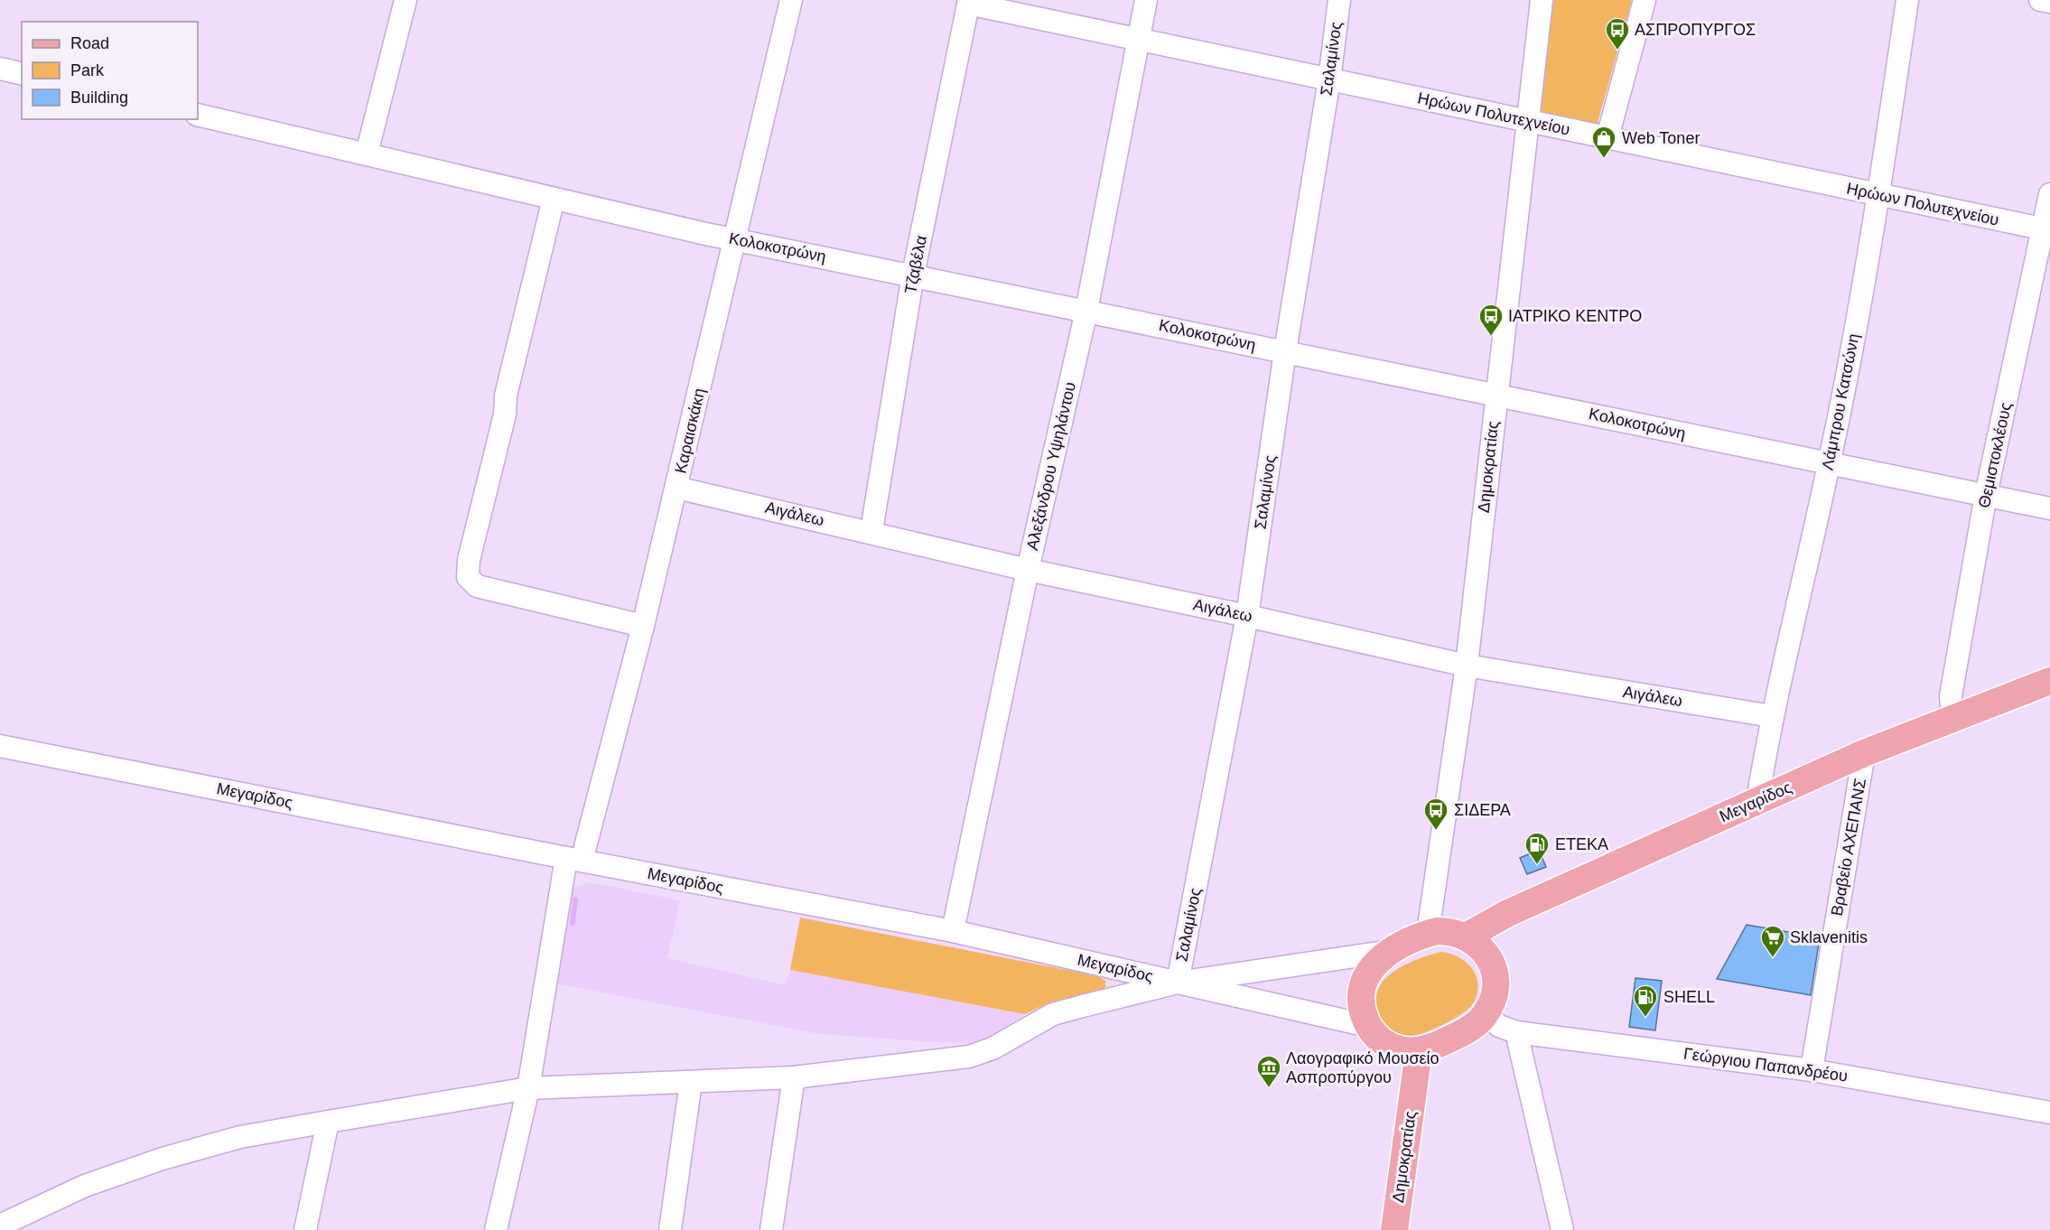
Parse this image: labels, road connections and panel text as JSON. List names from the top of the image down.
{
  "streets": {
    "main road": ["Δημοκρατίας", "Μεγαρίδος"],
    "street": [
      "Σαλαμίνος",
      "Ηρώων Πολυτεχνείου",
      "Κολοκοτρώνη",
      "Τζαβέλα",
      "Λάμπρου Κατσώνη",
      "Καραισκάκη",
      "Θεμιστοκλέους",
      "Αλεξάνδρου Υψηλάντου",
      "Αιγάλεω",
      "Βραβείο ΑΧΕΠΑΝΣ",
      "Γεώργιου Παπανδρέου"
    ]
  },
  "crossings": [
    ["Σαλαμίνος", "Ηρώων Πολυτεχνείου"],
    ["Σαλαμίνος", "Κολοκοτρώνη"],
    ["Σαλαμίνος", "Αιγάλεω"],
    ["Σαλαμίνος", "Μεγαρίδος"],
    ["Ηρώων Πολυτεχνείου", "Τζαβέλα"],
    ["Ηρώων Πολυτεχνείου", "Λάμπρου Κατσώνη"],
    ["Ηρώων Πολυτεχνείου", "Θεμιστοκλέους"],
    ["Ηρώων Πολυτεχνείου", "Αλεξάνδρου Υψηλάντου"],
    ["Ηρώων Πολυτεχνείου", "Δημοκρατίας"],
    ["Κολοκοτρώνη", "Τζαβέλα"],
    ["Κολοκοτρώνη", "Λάμπρου Κατσώνη"],
    ["Κολοκοτρώνη", "Καραισκάκη"],
    ["Κολοκοτρώνη", "Θεμιστοκλέους"],
    ["Κολοκοτρώνη", "Αλεξάνδρου Υψηλάντου"],
    ["Κολοκοτρώνη", "Δημοκρατίας"],
    ["Τζαβέλα", "Αιγάλεω"],
    ["Λάμπρου Κατσώνη", "Αιγάλεω"],
    ["Λάμπρου Κατσώνη", "Μεγαρίδος"],
    ["Καραισκάκη", "Αιγάλεω"],
    ["Καραισκάκη", "Μεγαρίδος"],
    ["Θεμιστοκλέους", "Μεγαρίδος"],
    ["Αλεξάνδρου Υψηλάντου", "Αιγάλεω"],
    ["Αλεξάνδρου Υψηλάντου", "Μεγαρίδος"],
    ["Δημοκρατίας", "Αιγάλεω"],
    ["Δημοκρατίας", "Μεγαρίδος"],
    ["Δημοκρατίας", "Γεώργιου Παπανδρέου"],
    ["Μεγαρίδος", "Βραβείο ΑΧΕΠΑΝΣ"],
    ["Μεγαρίδος", "Γεώργιου Παπανδρέου"],
    ["Βραβείο ΑΧΕΠΑΝΣ", "Γεώργιου Παπανδρέου"]
  ],
  "places": {
    "bus stop": ["ΑΣΠΡΟΠΥΡΓΟΣ", "ΙΑΤΡΙΚΟ ΚΕΝΤΡΟ", "ΣΙΔΕΡΑ"],
    "shop": ["Web Toner"],
    "fuel station": ["ΕΤΕΚΑ", "SHELL"],
    "supermarket": ["Sklavenitis"],
    "museum": ["Λαογραφικό Μουσείο Ασπροπύργου"]
  },
  "legend": ["Road", "Park", "Building"]
}
